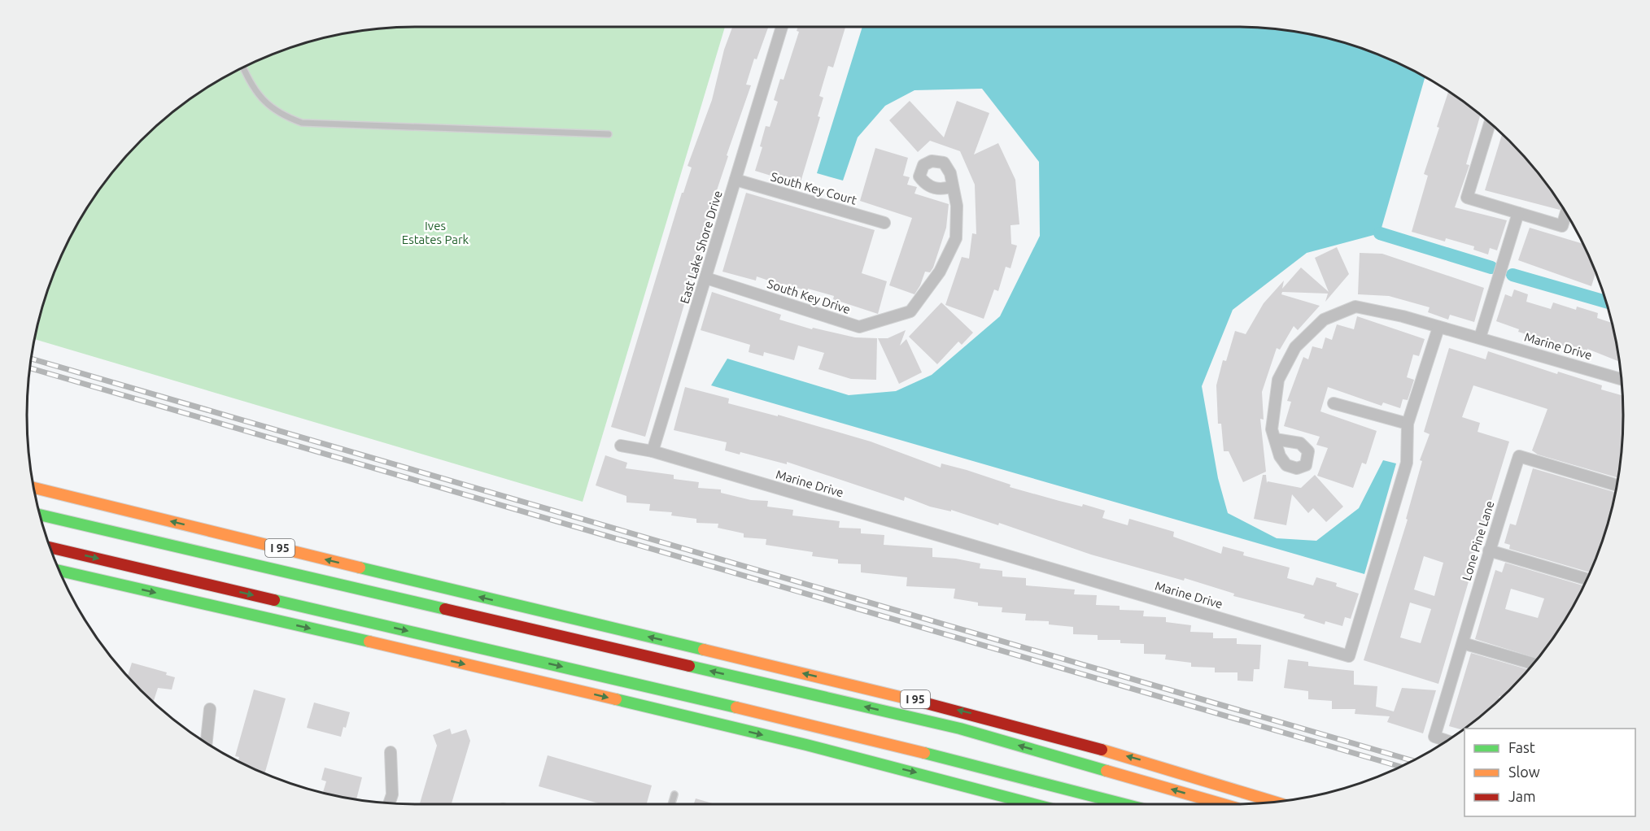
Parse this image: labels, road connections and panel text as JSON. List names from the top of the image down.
{
  "streets": {
    "highway": ["I 95"],
    "street": [
      "South Key Court",
      "East Lake Shore Drive",
      "South Key Drive",
      "Marine Drive",
      "Lone Pine Lane"
    ]
  },
  "crossings": [
    ["South Key Court", "East Lake Shore Drive"],
    ["East Lake Shore Drive", "South Key Drive"],
    ["East Lake Shore Drive", "Marine Drive"]
  ],
  "parks": ["Ives Estates Park"],
  "legend": ["Fast", "Slow", "Jam"]
}
